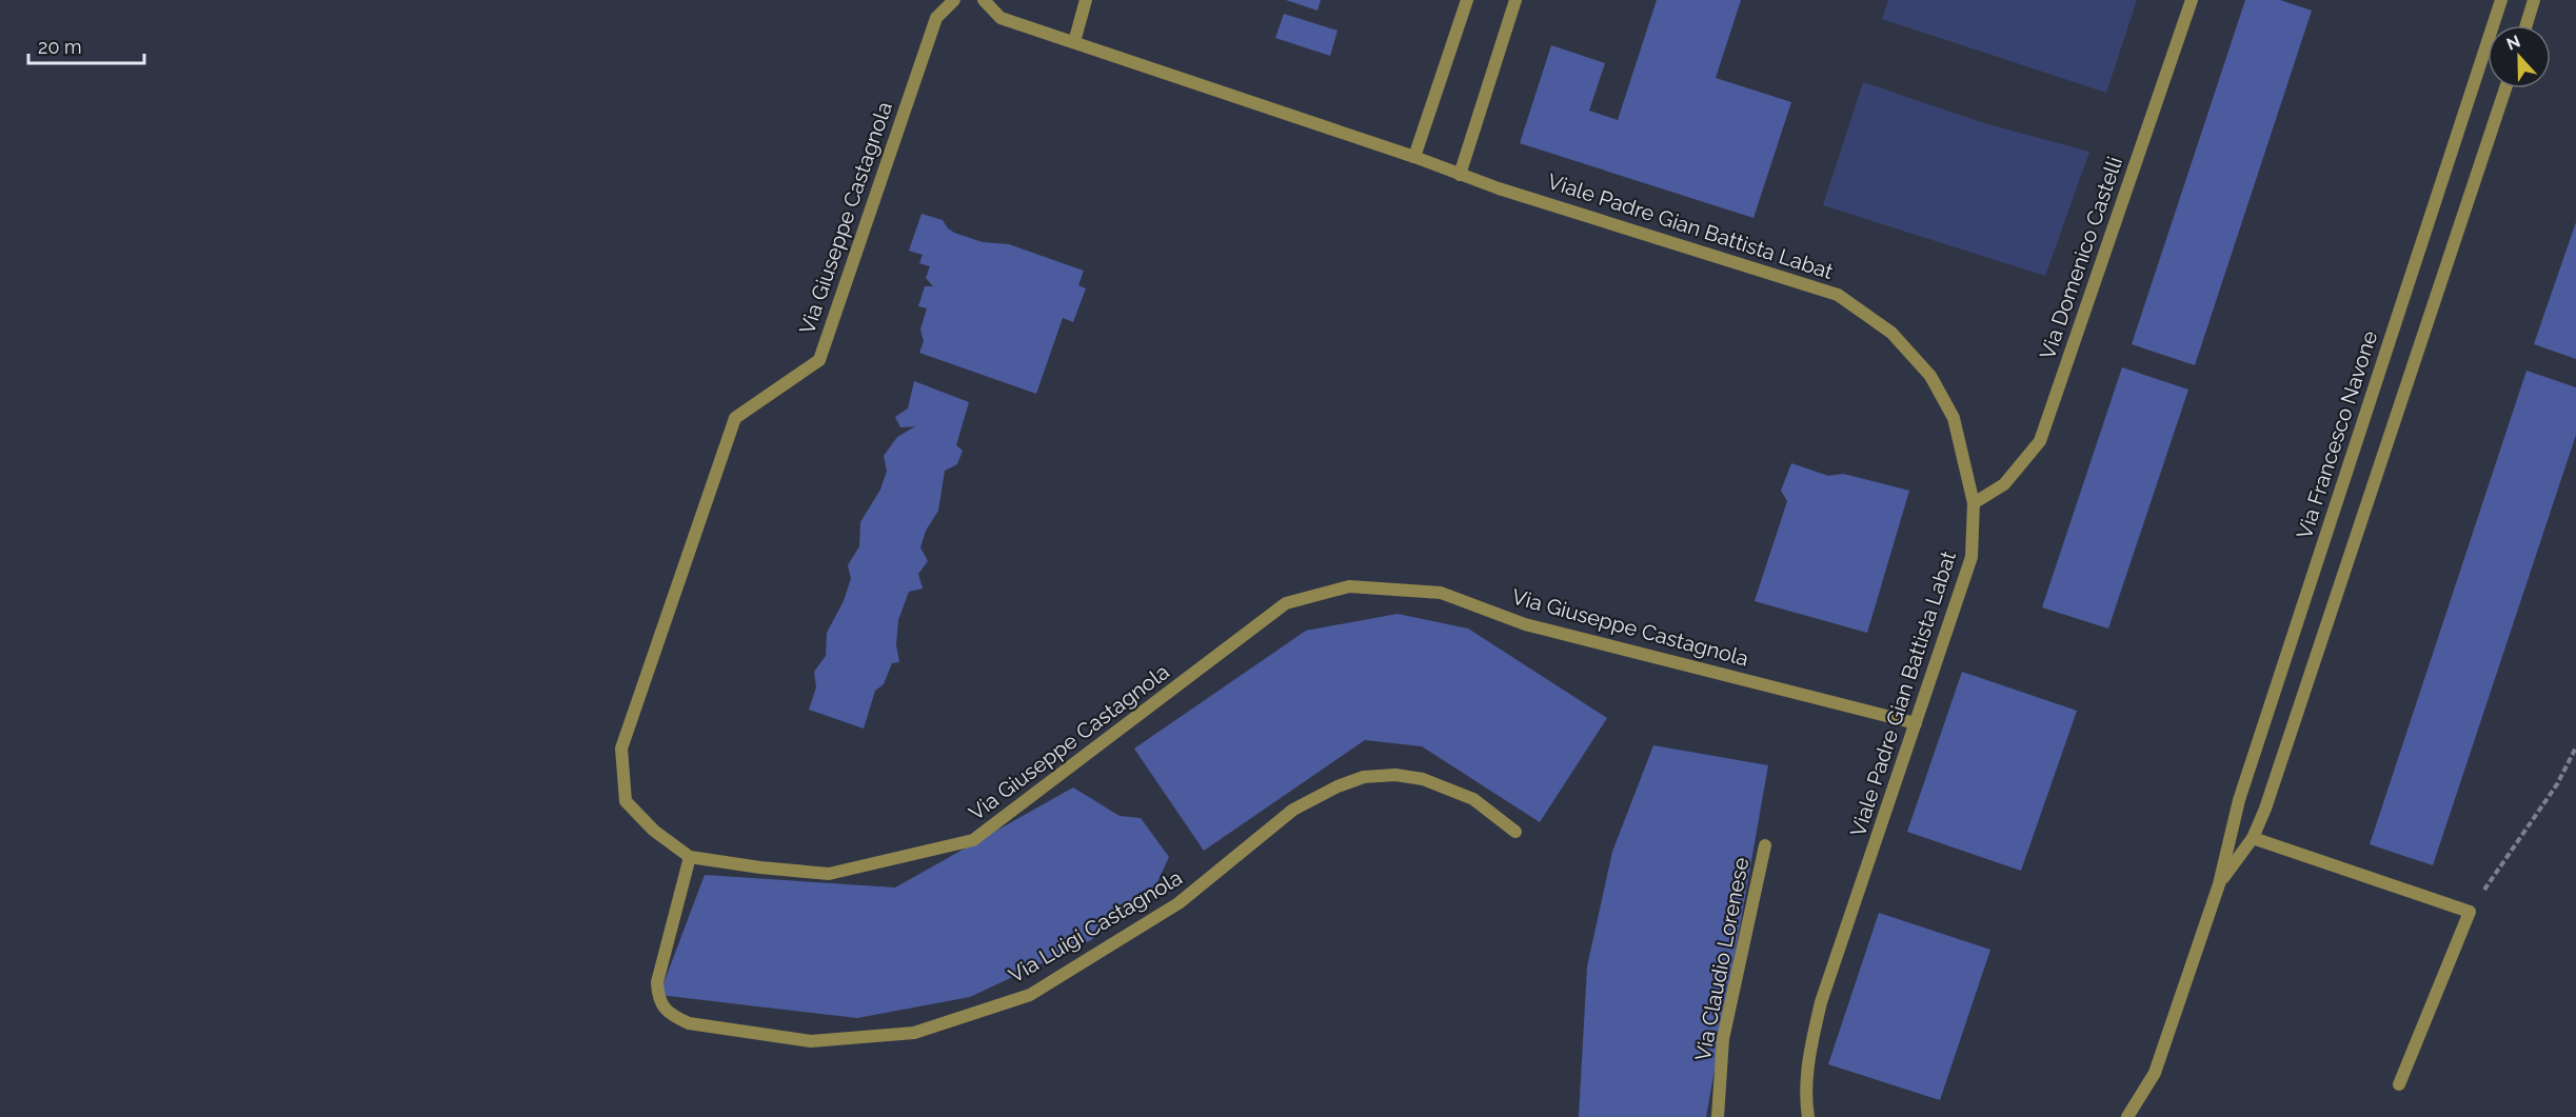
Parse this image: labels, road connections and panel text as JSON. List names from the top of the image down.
{
  "streets": {
    "street": [
      "Via Giuseppe Castagnola",
      "Viale Padre Gian Battista Labat",
      "Via Domenico Castelli",
      "Via Francesco Navone",
      "Via Luigi Castagnola",
      "Via Claudio Lorenese"
    ]
  },
  "crossings": [
    ["Via Giuseppe Castagnola", "Viale Padre Gian Battista Labat"],
    ["Via Giuseppe Castagnola", "Via Luigi Castagnola"],
    ["Viale Padre Gian Battista Labat", "Via Domenico Castelli"]
  ],
  "scale_bar": "20 m",
  "north": "top"
}
